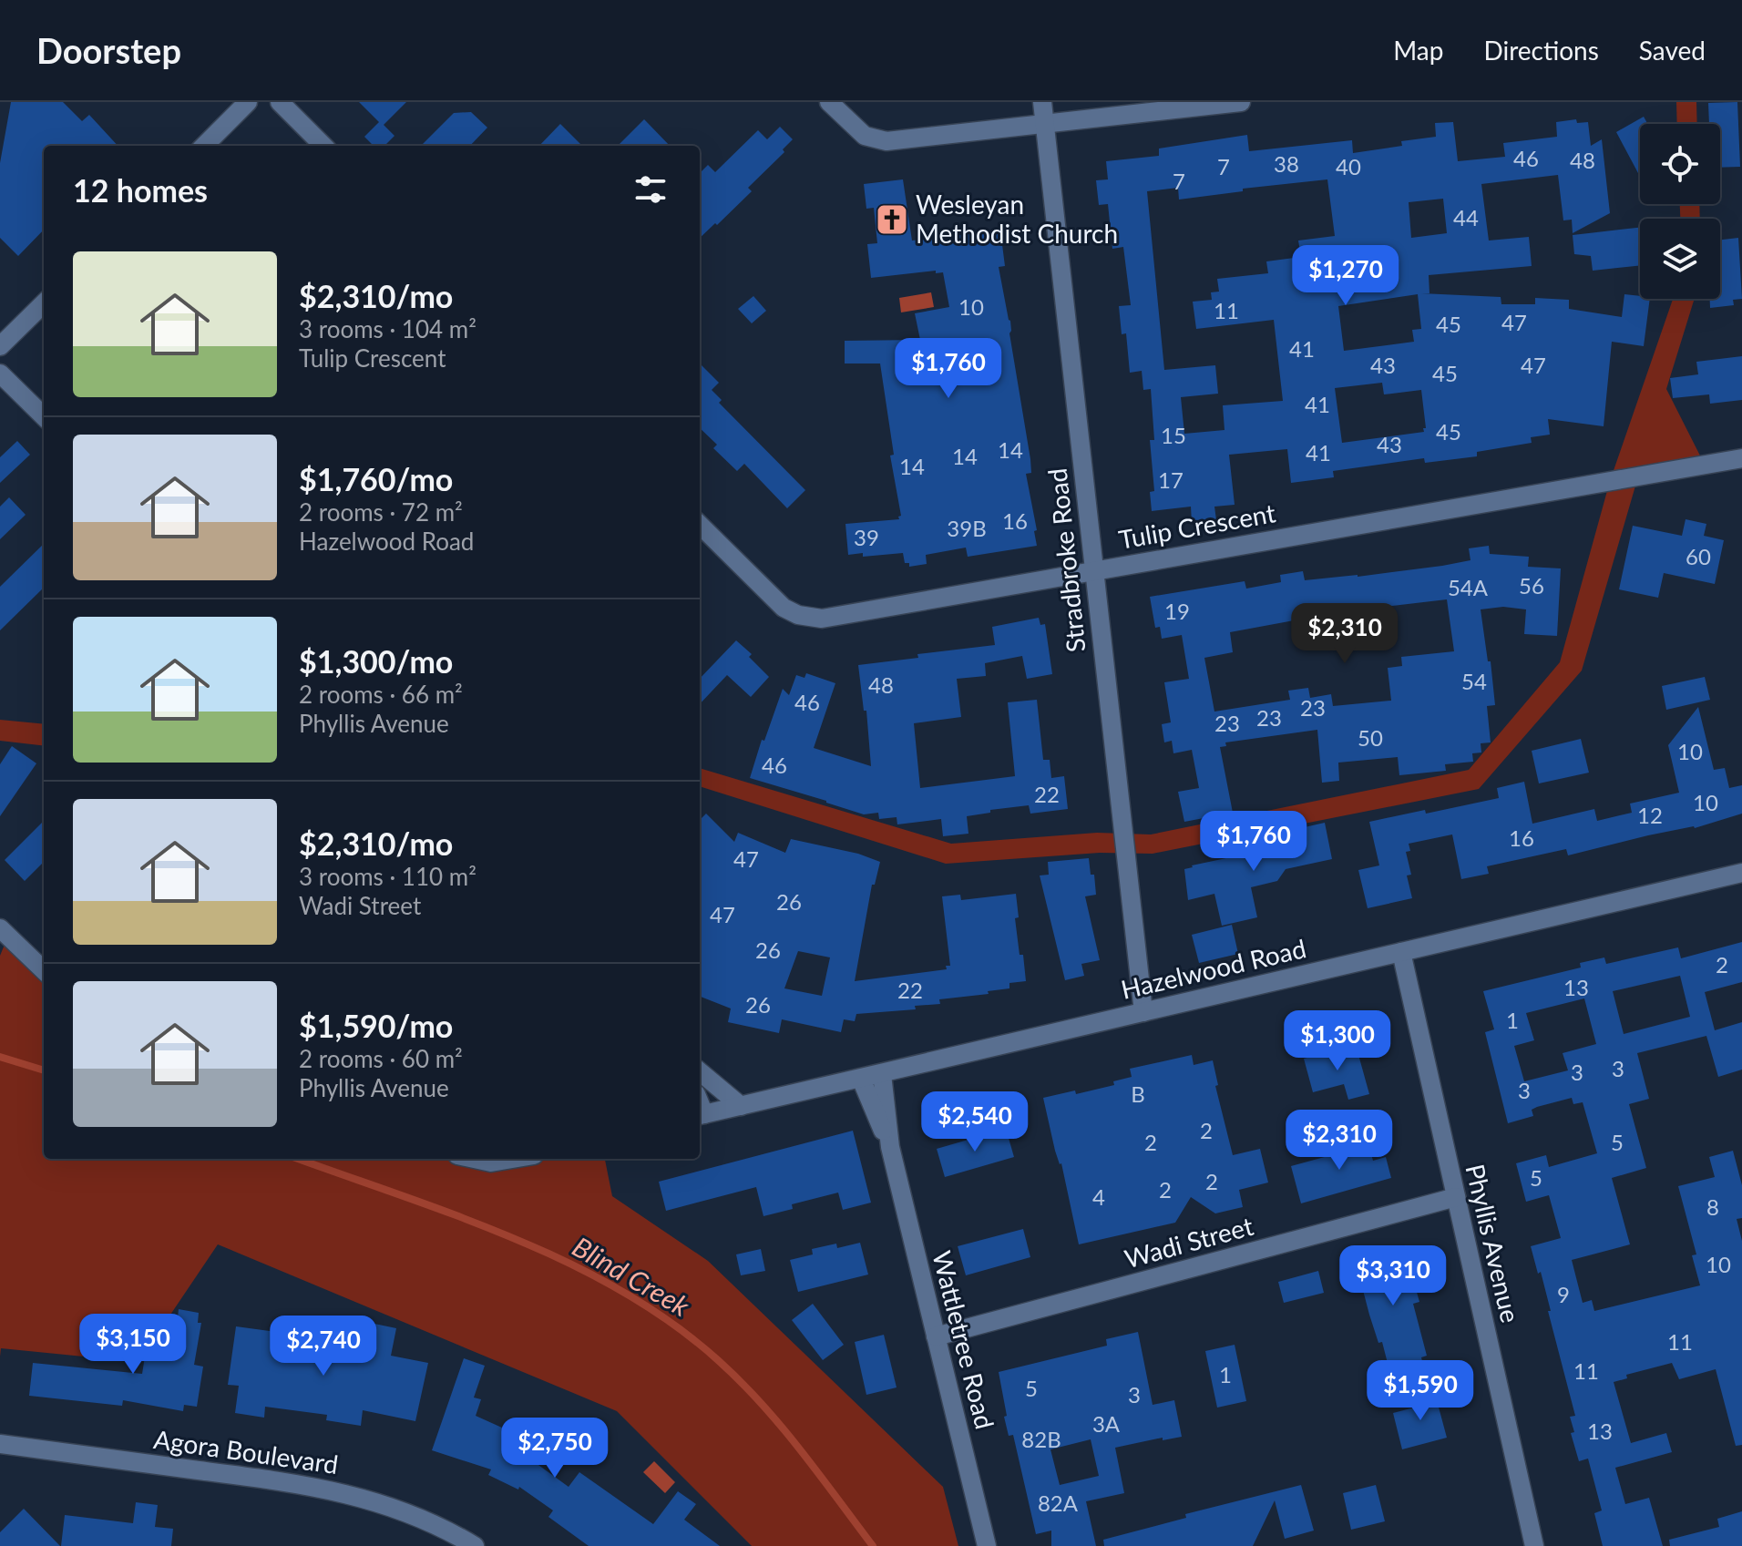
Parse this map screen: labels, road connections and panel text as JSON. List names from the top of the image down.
{
  "streets": {
    "street": [
      "Tulip Crescent",
      "Stradbroke Road",
      "Hazelwood Road",
      "Wadi Street",
      "Phyllis Avenue",
      "Wattletree Road",
      "Agora Boulevard"
    ]
  },
  "crossings": [
    ["Tulip Crescent", "Stradbroke Road"],
    ["Stradbroke Road", "Hazelwood Road"],
    ["Hazelwood Road", "Phyllis Avenue"],
    ["Hazelwood Road", "Wattletree Road"],
    ["Wadi Street", "Phyllis Avenue"],
    ["Wadi Street", "Wattletree Road"]
  ],
  "water": ["Blind Creek"],
  "places": {
    "church": ["Wesleyan Methodist Church"]
  },
  "house_numbers": [
    "46",
    "48",
    "38",
    "7",
    "40",
    "7",
    "44",
    "10",
    "11",
    "47",
    "45",
    "41",
    "43",
    "47",
    "45",
    "41",
    "45",
    "15",
    "43",
    "14",
    "41",
    "14",
    "14",
    "17",
    "16",
    "39B",
    "39",
    "60",
    "56",
    "54A",
    "19",
    "54",
    "48",
    "46",
    "23",
    "23",
    "23",
    "50",
    "10",
    "46",
    "22",
    "10",
    "12",
    "16",
    "47",
    "26",
    "47",
    "26",
    "2",
    "13",
    "22",
    "26",
    "1",
    "3",
    "3",
    "3",
    "B",
    "2",
    "2",
    "5",
    "5",
    "2",
    "2",
    "4",
    "8",
    "10",
    "9",
    "11",
    "11",
    "1",
    "5",
    "3",
    "3A",
    "13",
    "82B",
    "82A"
  ],
  "page": {
    "header": "Doorstep",
    "nav": ["Map", "Directions", "Saved"],
    "heading": "12 homes",
    "list": [
      {
        "name": "$2,310/mo",
        "note": "3 rooms · 104 m² · Tulip Crescent"
      },
      {
        "name": "$1,760/mo",
        "note": "2 rooms · 72 m² · Hazelwood Road"
      },
      {
        "name": "$1,300/mo",
        "note": "2 rooms · 66 m² · Phyllis Avenue"
      },
      {
        "name": "$2,310/mo",
        "note": "3 rooms · 110 m² · Wadi Street"
      },
      {
        "name": "$1,590/mo",
        "note": "2 rooms · 60 m² · Phyllis Avenue"
      }
    ],
    "price": [
      "$1,270",
      "$1,760",
      "$2,310",
      "$1,760",
      "$1,300",
      "$2,540",
      "$2,310",
      "$3,310",
      "$3,150",
      "$2,740",
      "$1,590",
      "$2,750"
    ]
  }
}
